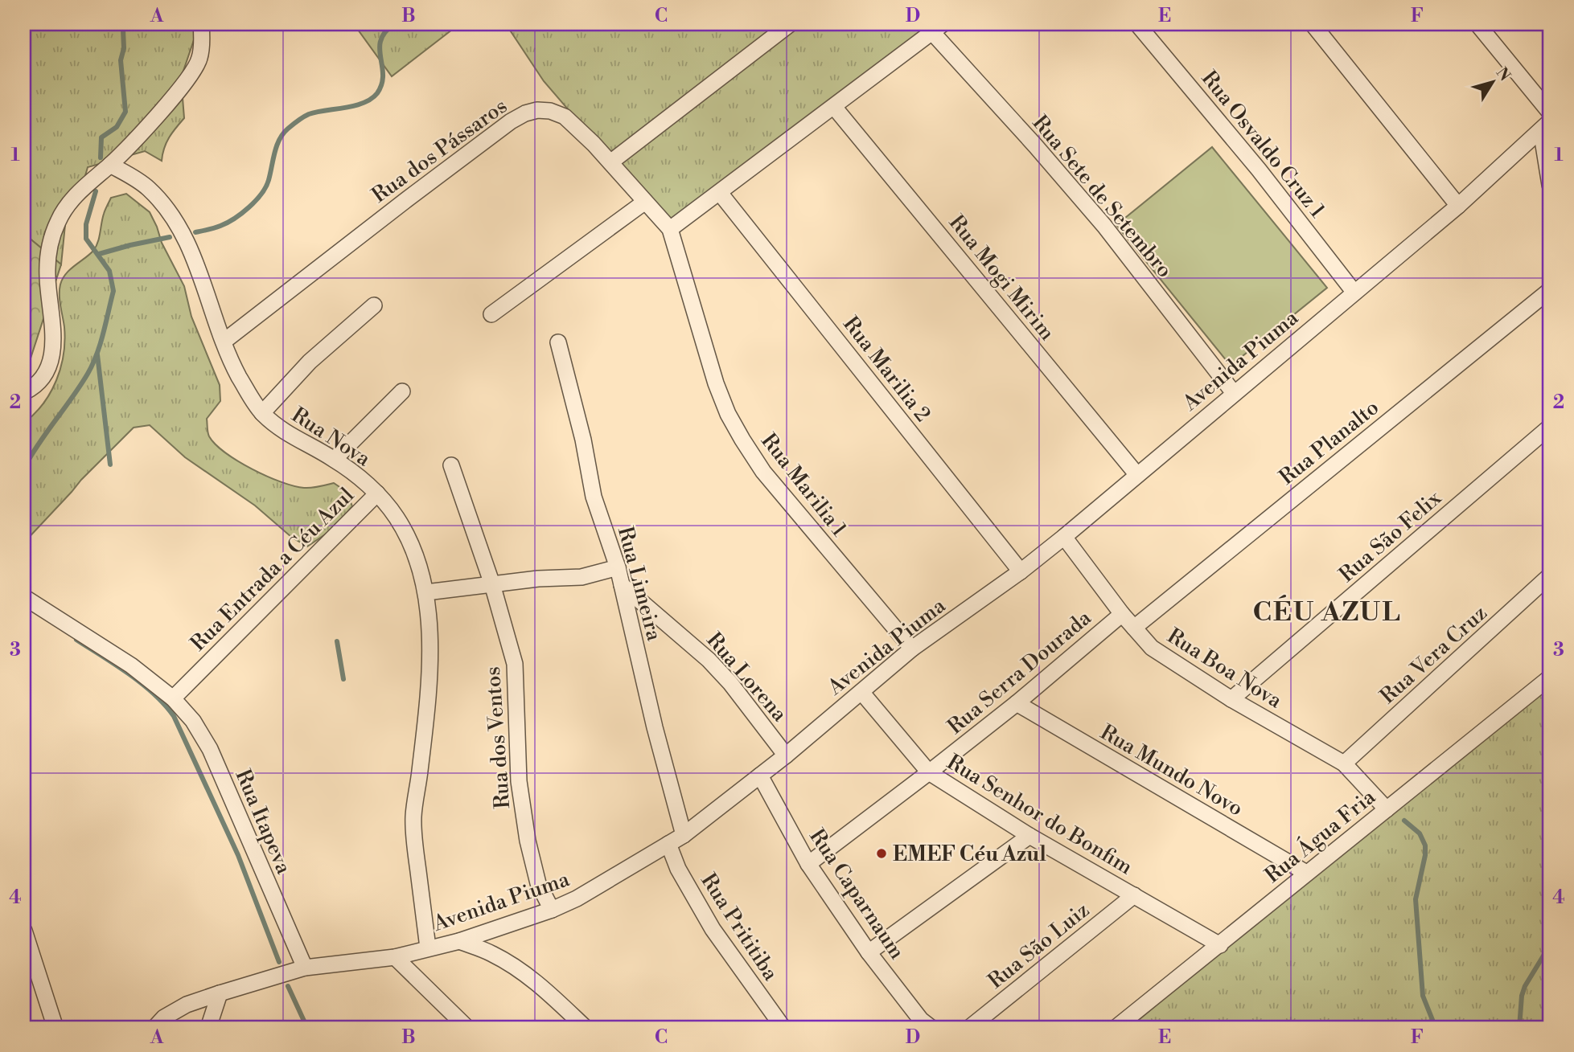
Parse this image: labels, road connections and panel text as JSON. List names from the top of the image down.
{
  "streets": {
    "street": [
      "Rua Osvaldo Cruz 1",
      "Rua dos Pássaros",
      "Rua Sete de Setembro",
      "Rua Mogi Mirim",
      "Avenida Piuma",
      "Rua Marilia 2",
      "Rua Nova",
      "Rua Planalto",
      "Rua Marilia 1",
      "Rua São Felix",
      "Rua Entrada a Céu Azul",
      "Rua Limeira",
      "Rua Vera Cruz",
      "Rua Boa Nova",
      "Rua Serra Dourada",
      "Rua Lorena",
      "Rua dos Ventos",
      "Rua Mundo Novo",
      "Rua Senhor do Bonfim",
      "Rua Itapeva",
      "Rua Água Fria",
      "Rua Caparnaum",
      "Rua Prititiba",
      "Rua São Luiz"
    ]
  },
  "crossings": [
    ["Rua Osvaldo Cruz 1", "Avenida Piuma"],
    ["Rua dos Pássaros", "Rua Nova"],
    ["Rua dos Pássaros", "Rua Marilia 1"],
    ["Rua Sete de Setembro", "Avenida Piuma"],
    ["Rua Mogi Mirim", "Avenida Piuma"],
    ["Avenida Piuma", "Rua Marilia 2"],
    ["Avenida Piuma", "Rua Nova"],
    ["Avenida Piuma", "Rua Marilia 1"],
    ["Avenida Piuma", "Rua Limeira"],
    ["Avenida Piuma", "Rua Boa Nova"],
    ["Avenida Piuma", "Rua Lorena"],
    ["Avenida Piuma", "Rua dos Ventos"],
    ["Avenida Piuma", "Rua Senhor do Bonfim"],
    ["Avenida Piuma", "Rua Itapeva"],
    ["Avenida Piuma", "Rua Caparnaum"],
    ["Avenida Piuma", "Rua Prititiba"],
    ["Rua Nova", "Rua Entrada a Céu Azul"],
    ["Rua Planalto", "Rua Boa Nova"],
    ["Rua São Felix", "Rua Boa Nova"],
    ["Rua Entrada a Céu Azul", "Rua Itapeva"],
    ["Rua Limeira", "Rua Lorena"],
    ["Rua Vera Cruz", "Rua Boa Nova"],
    ["Rua Boa Nova", "Rua Serra Dourada"],
    ["Rua Boa Nova", "Rua Água Fria"],
    ["Rua Serra Dourada", "Rua Mundo Novo"],
    ["Rua Serra Dourada", "Rua Senhor do Bonfim"],
    ["Rua Serra Dourada", "Rua Caparnaum"],
    ["Rua Mundo Novo", "Rua Água Fria"],
    ["Rua Senhor do Bonfim", "Rua Água Fria"],
    ["Rua Senhor do Bonfim", "Rua São Luiz"]
  ],
  "districts": ["CÉU AZUL"],
  "places": ["EMEF Céu Azul"],
  "north": "top right",
  "grid": {
    "columns": [
      "A",
      "B",
      "C",
      "D",
      "E",
      "F"
    ],
    "rows": [
      "1",
      "2",
      "3",
      "4"
    ]
  }
}
